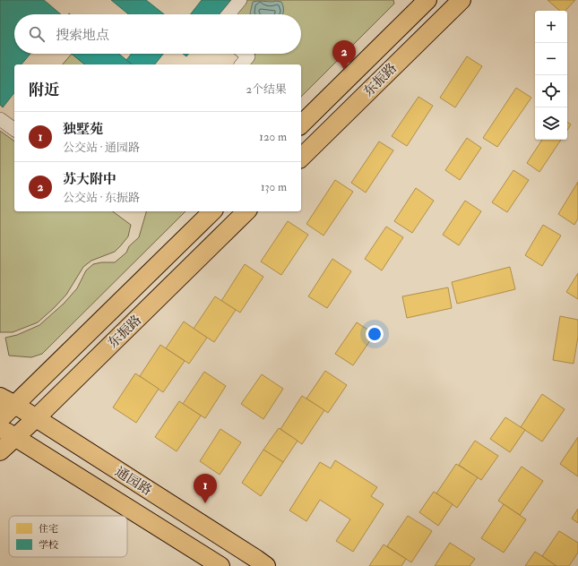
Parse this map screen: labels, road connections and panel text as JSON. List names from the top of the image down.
{
  "streets": {
    "main road": ["东振路", "通园路"]
  },
  "crossings": [
    ["东振路", "通园路"]
  ],
  "legend": ["住宅", "学校"],
  "page": {
    "map_buttons": ["+", "−"],
    "search": "搜索地点",
    "pins": ["2", "1"],
    "heading": ["附近", "2个结果"],
    "list": [
      {
        "mark": "1",
        "name": "独墅苑",
        "note": "公交站 · 通园路",
        "value": "120 m"
      },
      {
        "mark": "2",
        "name": "苏大附中",
        "note": "公交站 · 东振路",
        "value": "130 m"
      }
    ]
  }
}
